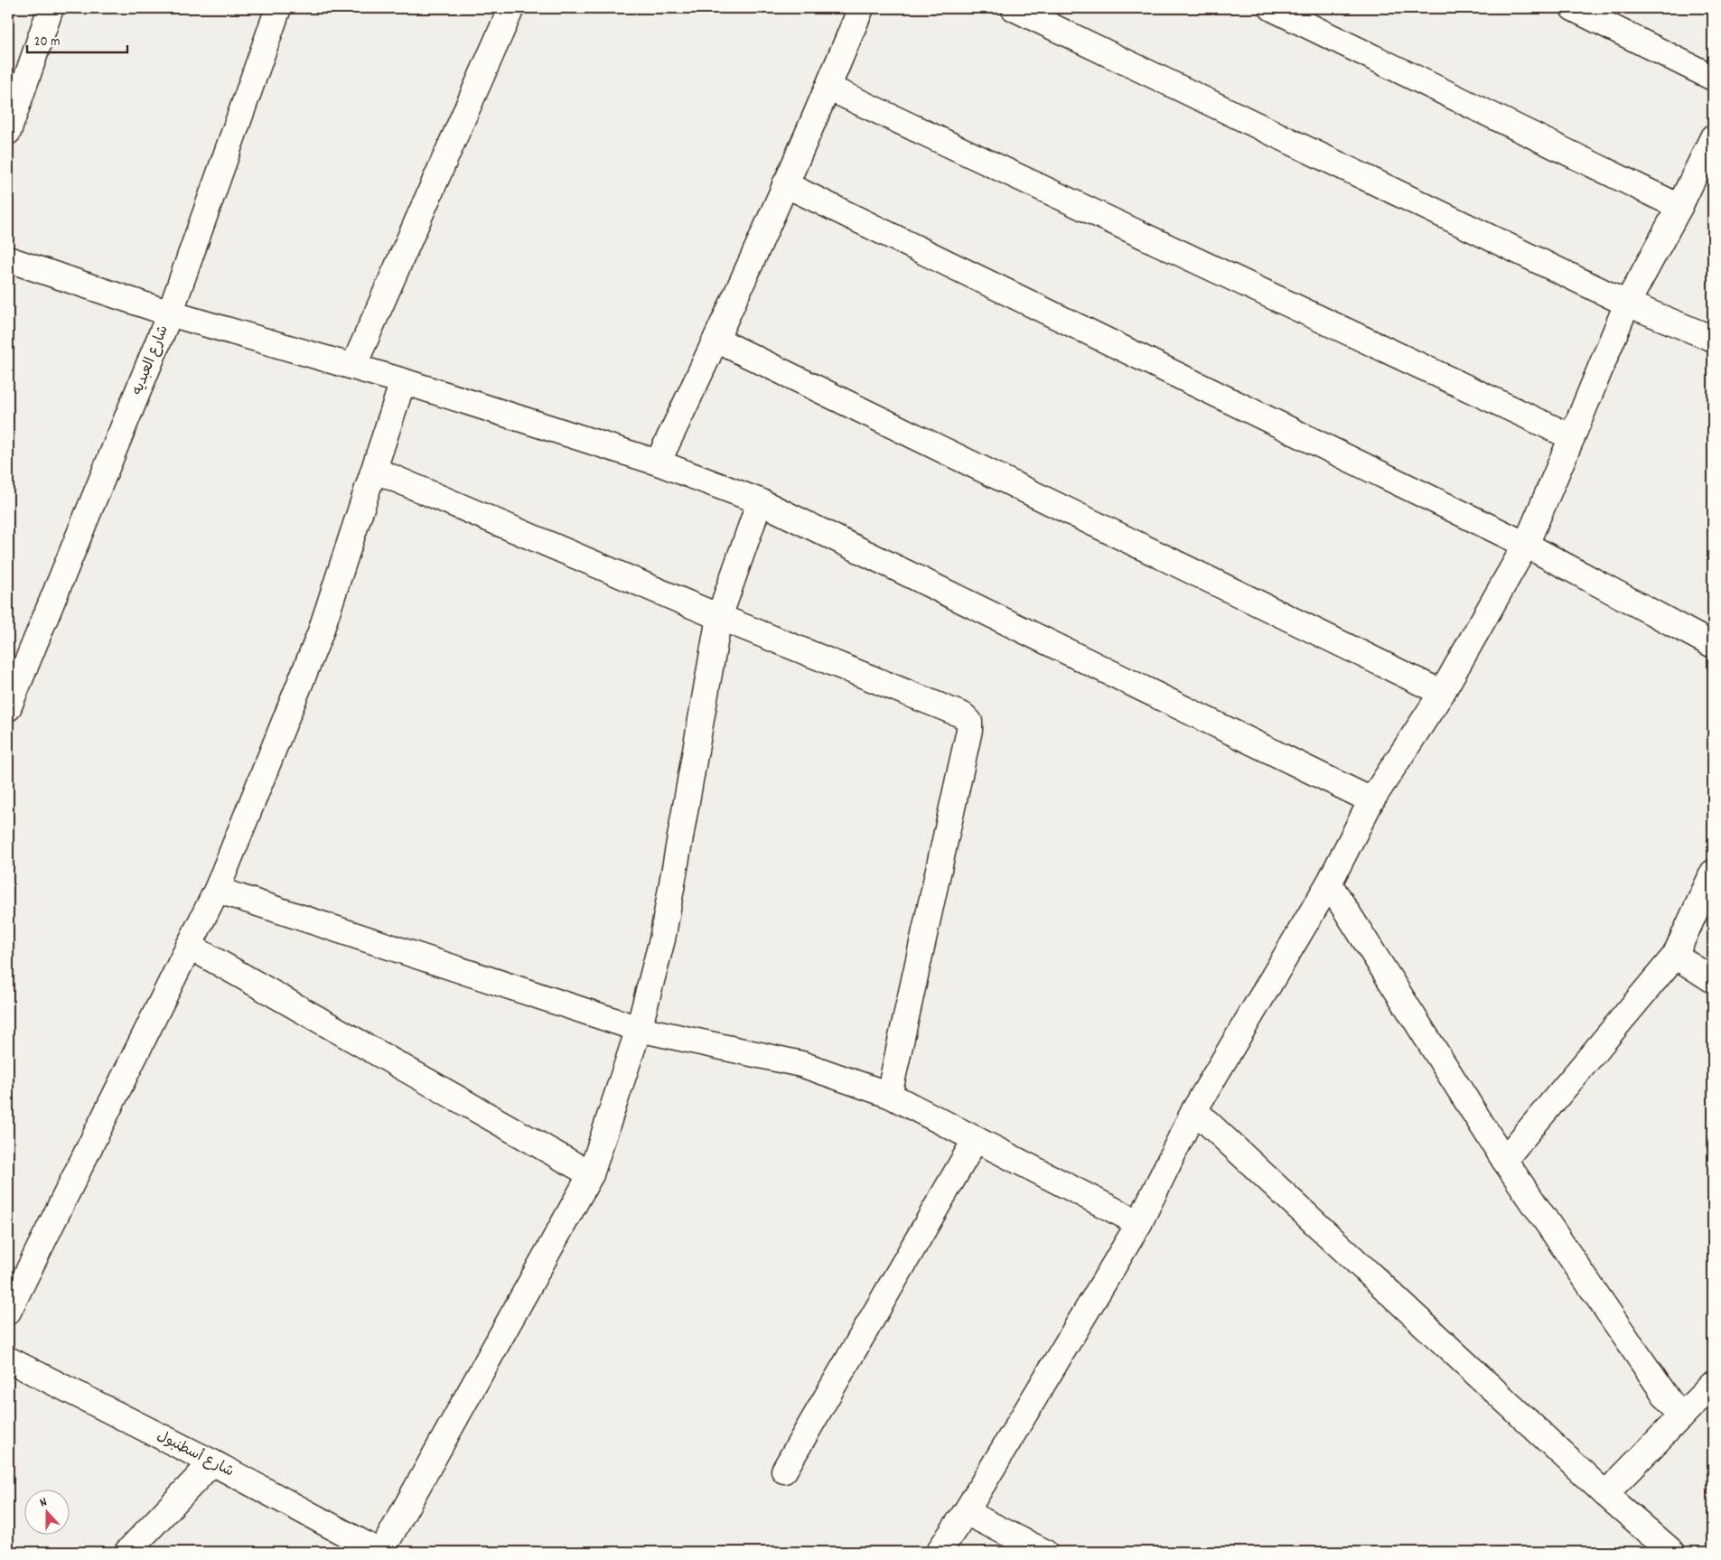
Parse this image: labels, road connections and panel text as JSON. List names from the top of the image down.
{
  "streets": {
    "street": ["شارع العبديه", "شارع أسطنبول"]
  },
  "scale_bar": "20 m",
  "north": "top"
}
